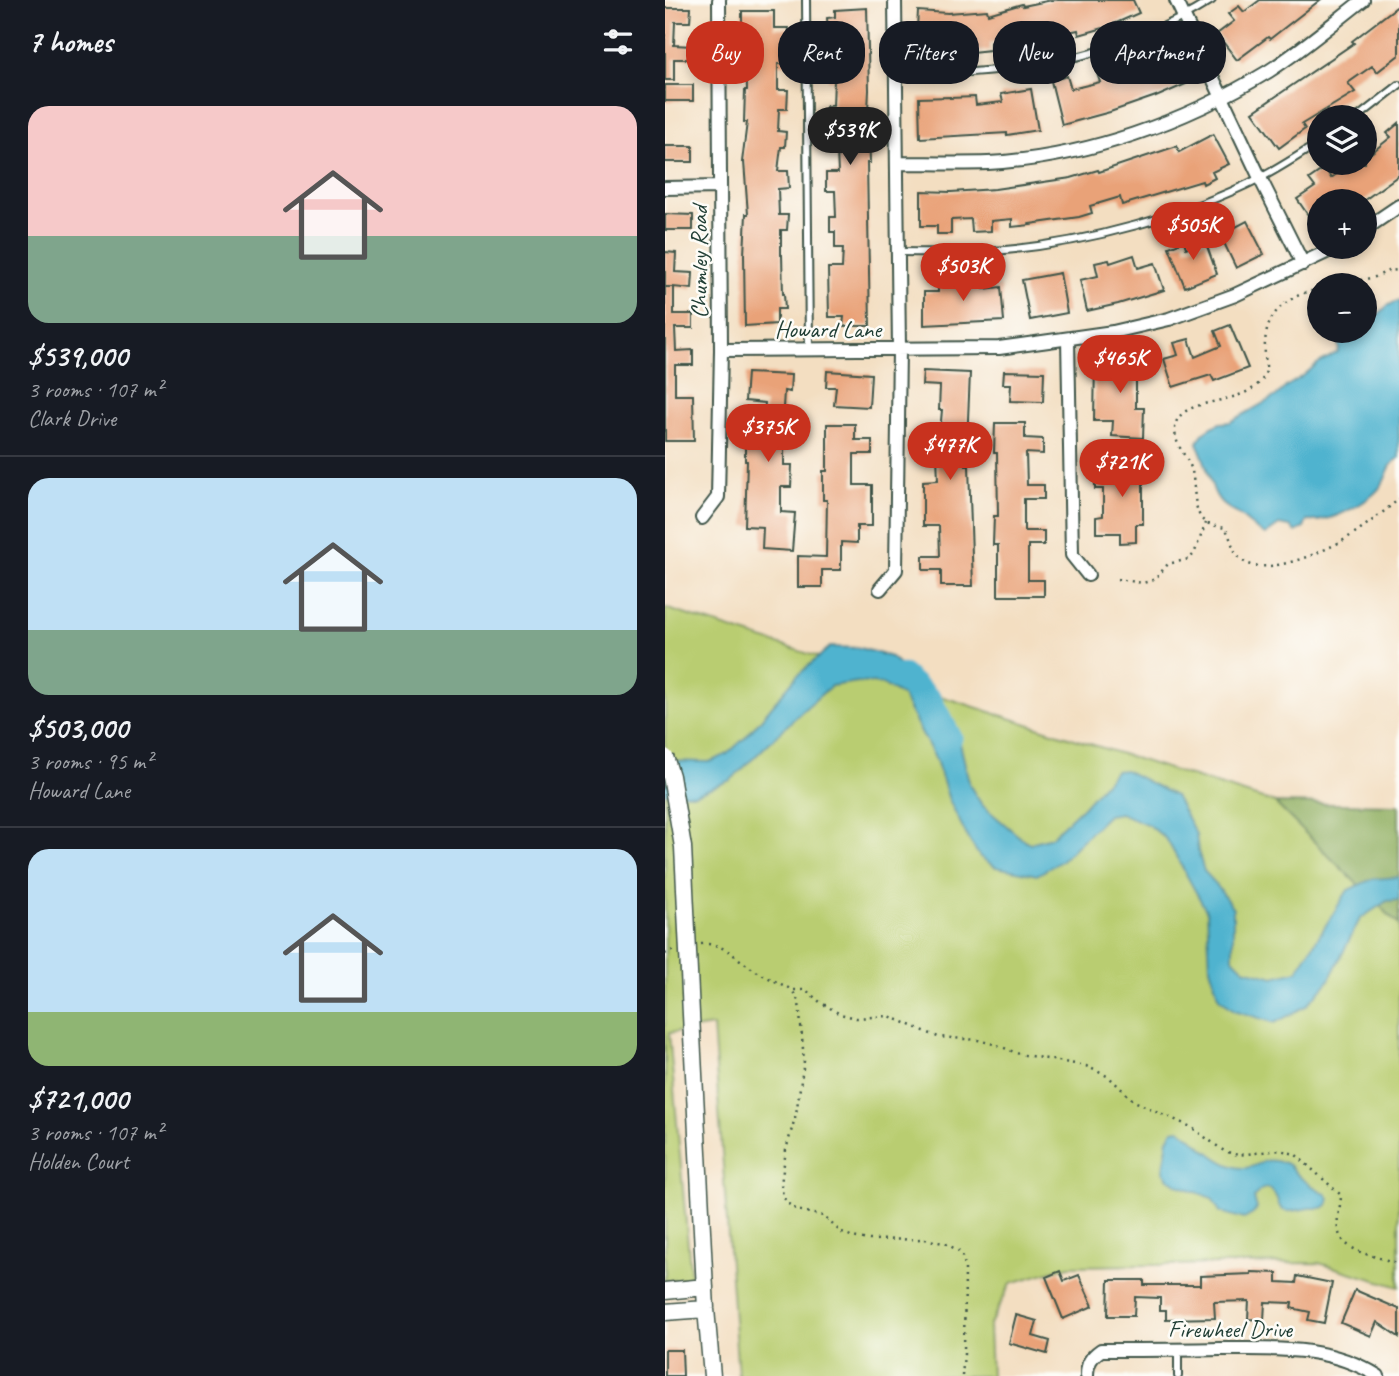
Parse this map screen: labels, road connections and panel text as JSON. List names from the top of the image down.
{
  "streets": {
    "street": ["Chumley Road", "Howard Lane", "Firewheel Drive"]
  },
  "crossings": [
    ["Chumley Road", "Howard Lane"]
  ],
  "page": {
    "heading": "7 homes",
    "chip": [
      "Buy",
      "Rent",
      "Filters",
      "New",
      "Apartment"
    ],
    "list": [
      {
        "name": "$539,000",
        "note": "3 rooms · 107 m² · Clark Drive"
      },
      {
        "name": "$503,000",
        "note": "3 rooms · 95 m² · Howard Lane"
      },
      {
        "name": "$721,000",
        "note": "3 rooms · 107 m² · Holden Court"
      }
    ],
    "map_buttons": ["+", "−"],
    "price": [
      "$539K",
      "$505K",
      "$503K",
      "$465K",
      "$375K",
      "$477K",
      "$721K"
    ]
  }
}
